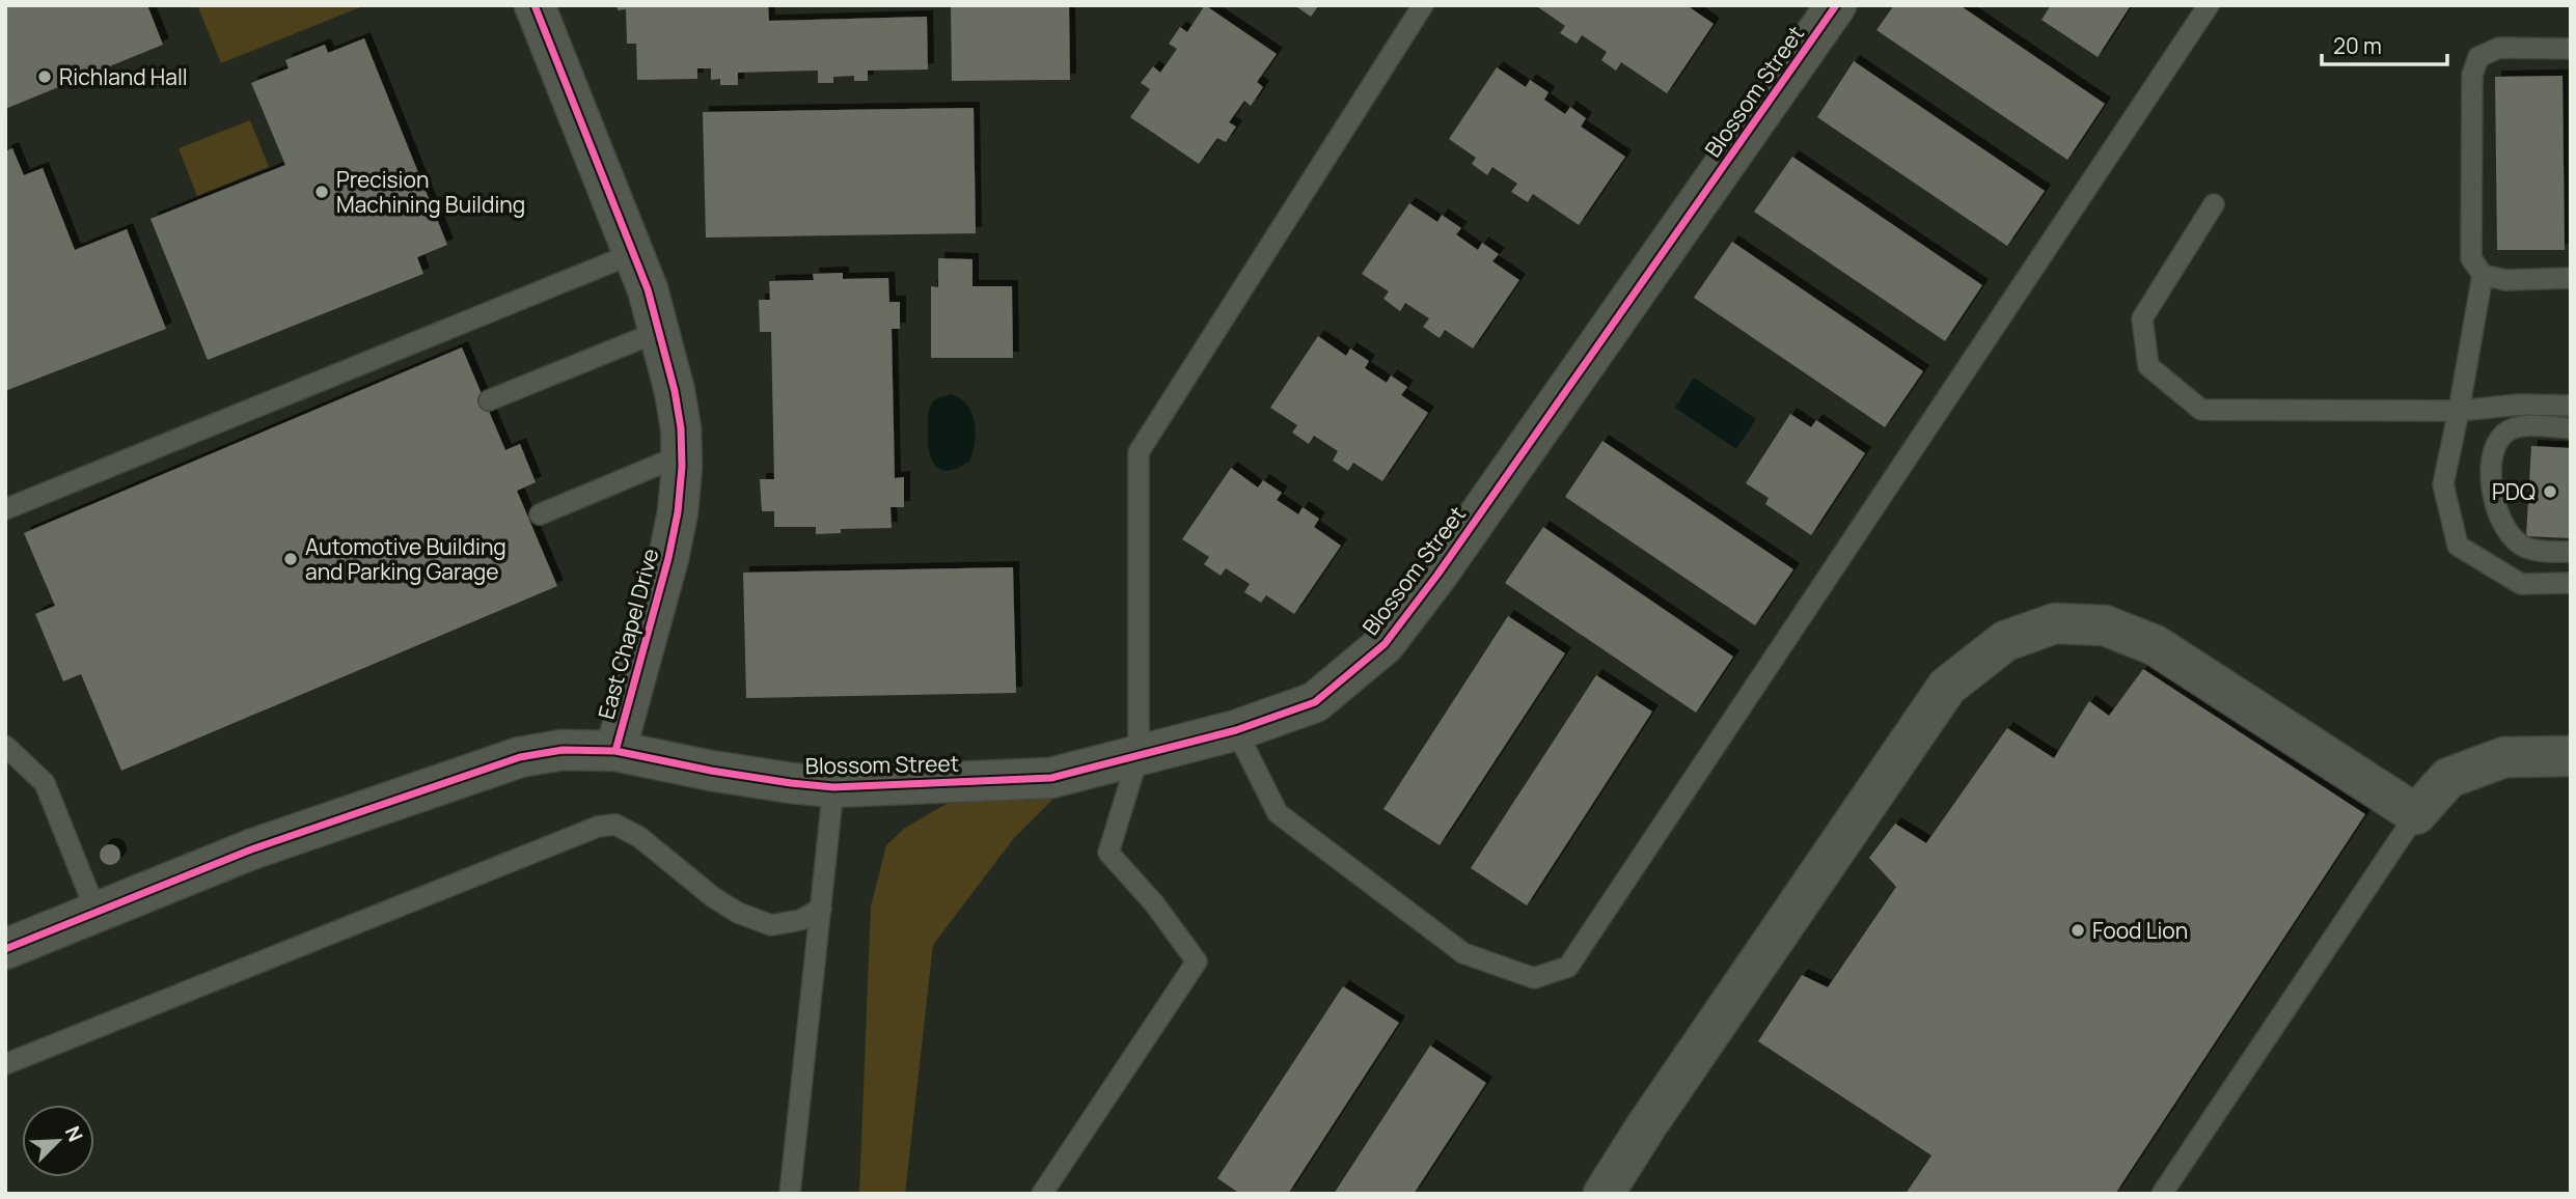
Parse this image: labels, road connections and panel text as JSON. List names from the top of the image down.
{
  "streets": {
    "street": ["Blossom Street", "East Chapel Drive"]
  },
  "crossings": [
    ["Blossom Street", "East Chapel Drive"]
  ],
  "places": [
    "Richland Hall",
    "Precision Machining Building",
    "PDQ",
    "Automotive Building and Parking Garage",
    "Food Lion"
  ],
  "scale_bar": "20 m",
  "north": "top right"
}
